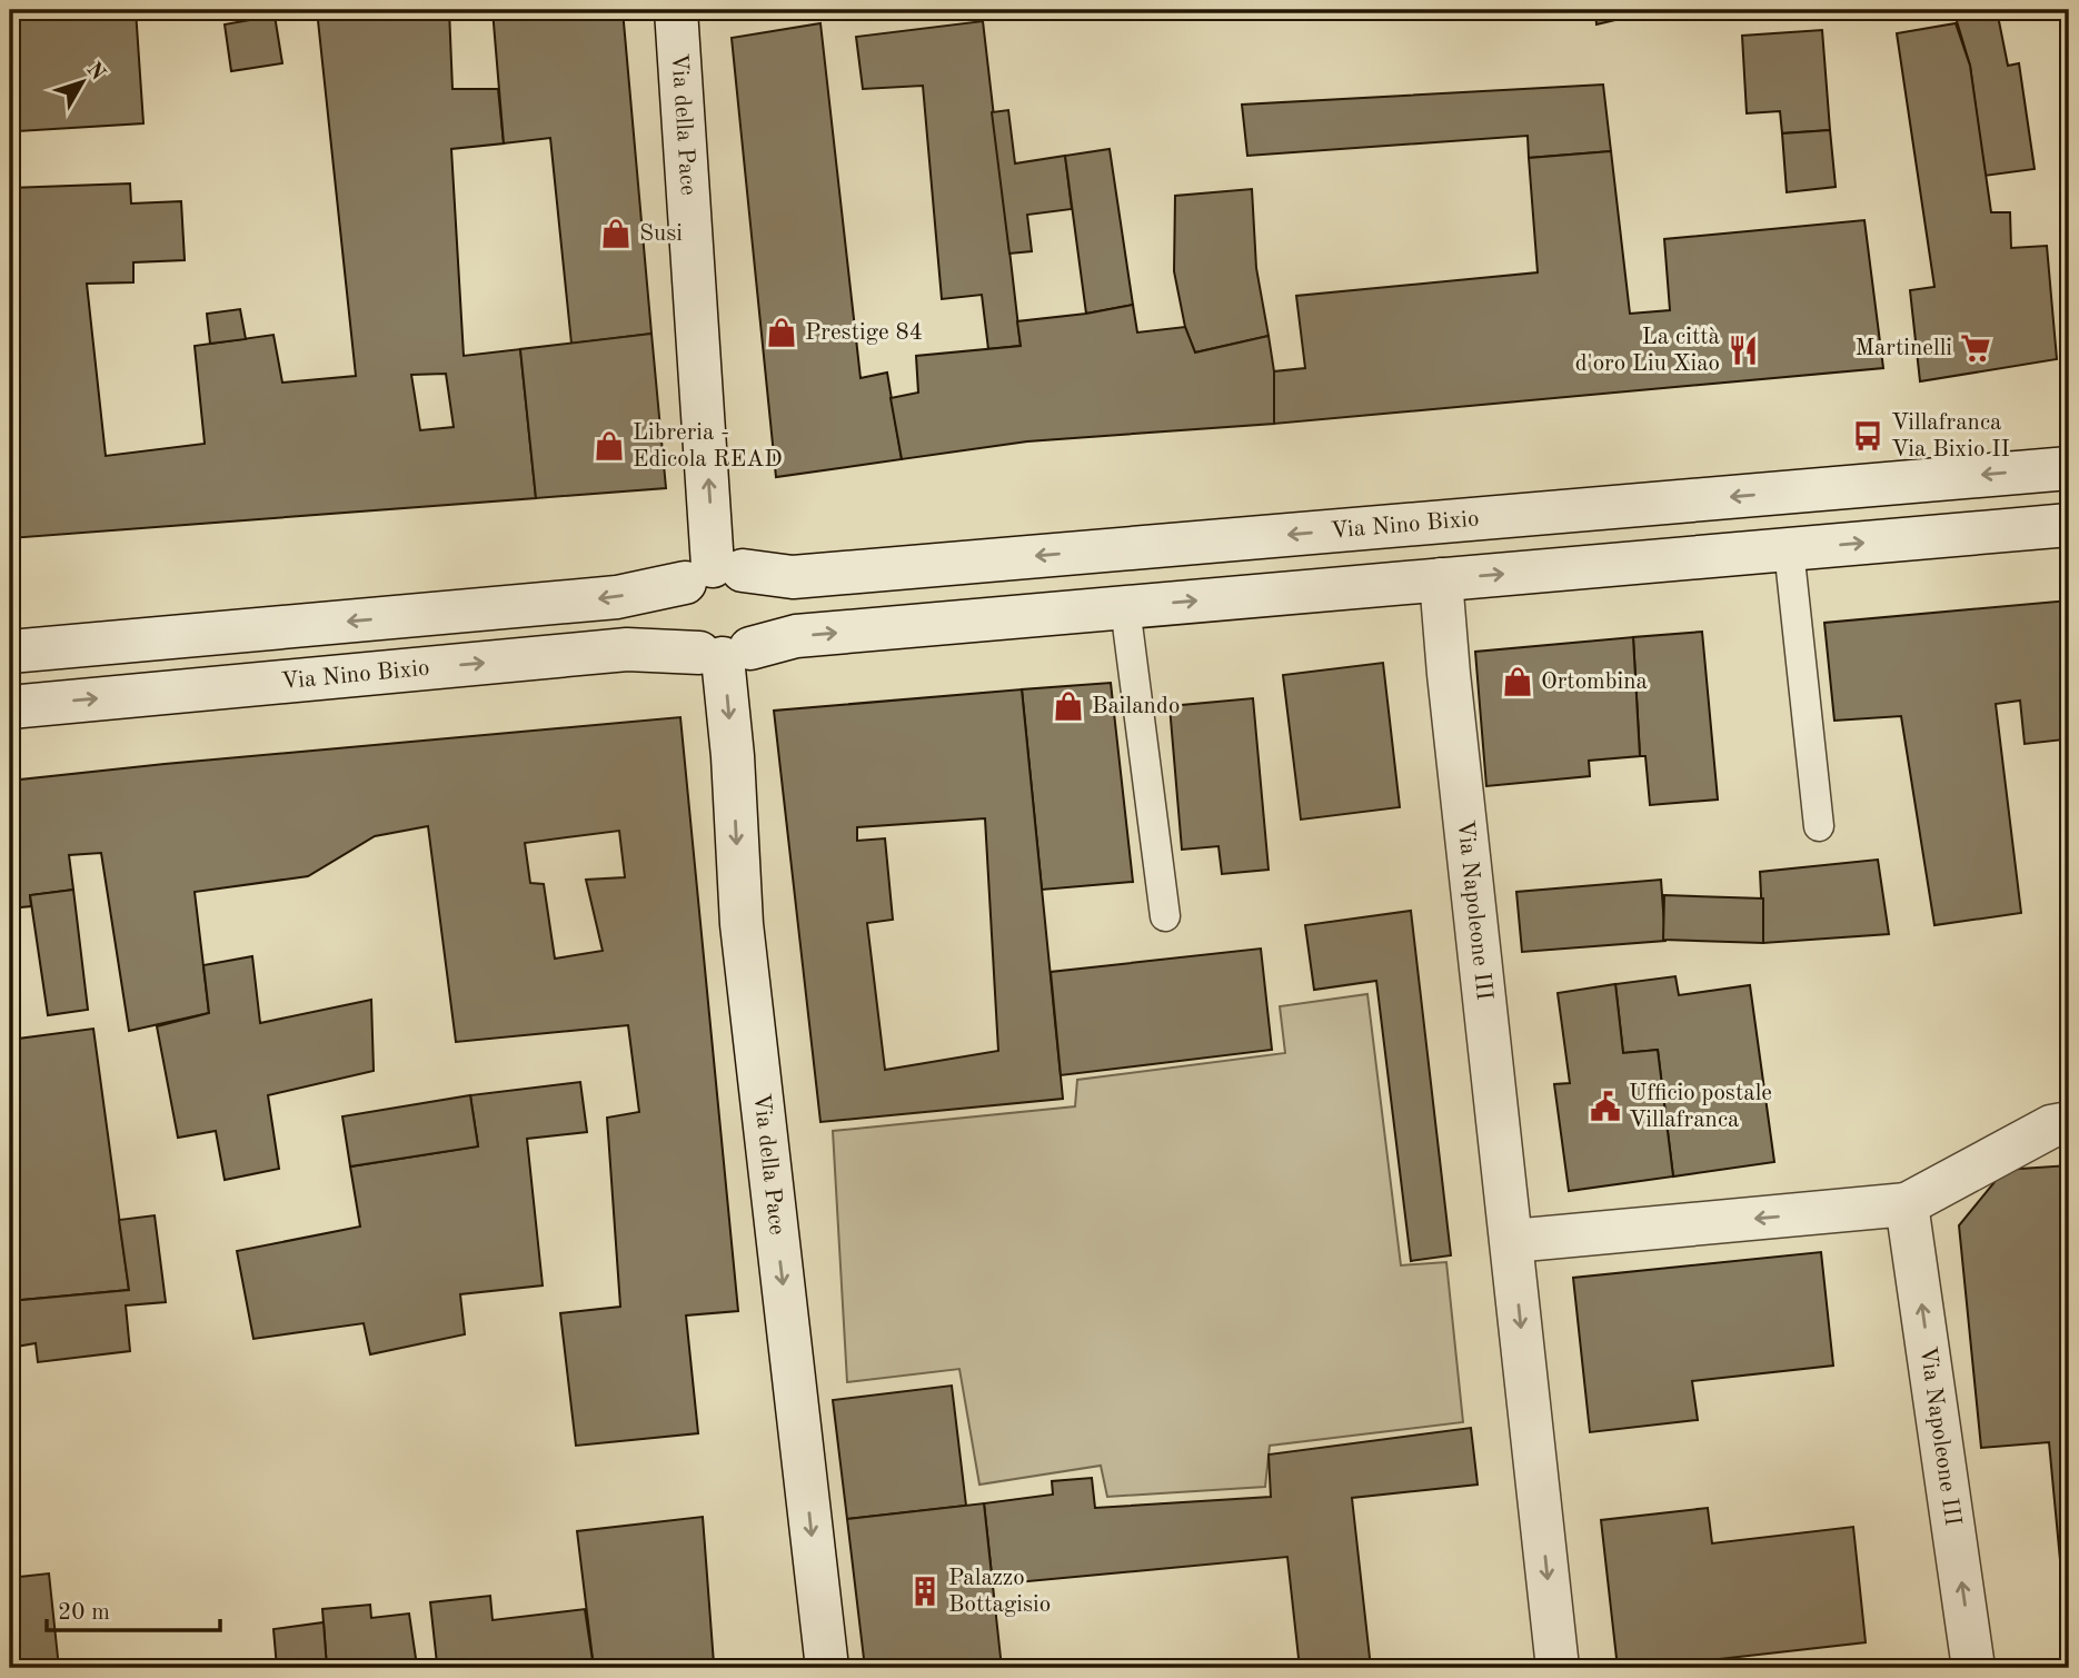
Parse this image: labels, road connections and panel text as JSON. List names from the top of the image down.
{
  "streets": {
    "street": ["Via della Pace", "Via Nino Bixio", "Via Napoleone III"]
  },
  "crossings": [
    ["Via della Pace", "Via Nino Bixio"],
    ["Via Nino Bixio", "Via Napoleone III"]
  ],
  "places": {
    "shop": [
      "Susi",
      "Prestige 84",
      "Libreria - Edicola READ",
      "Ortombina",
      "Bailando"
    ],
    "supermarket": ["Martinelli"],
    "restaurant": ["La città d'oro Liu Xiao"],
    "bus stop": ["Villafranca Via Bixio II"],
    "public building": ["Ufficio postale Villafranca"],
    "building": ["Palazzo Bottagisio"]
  },
  "scale_bar": "20 m",
  "north": "top right"
}
